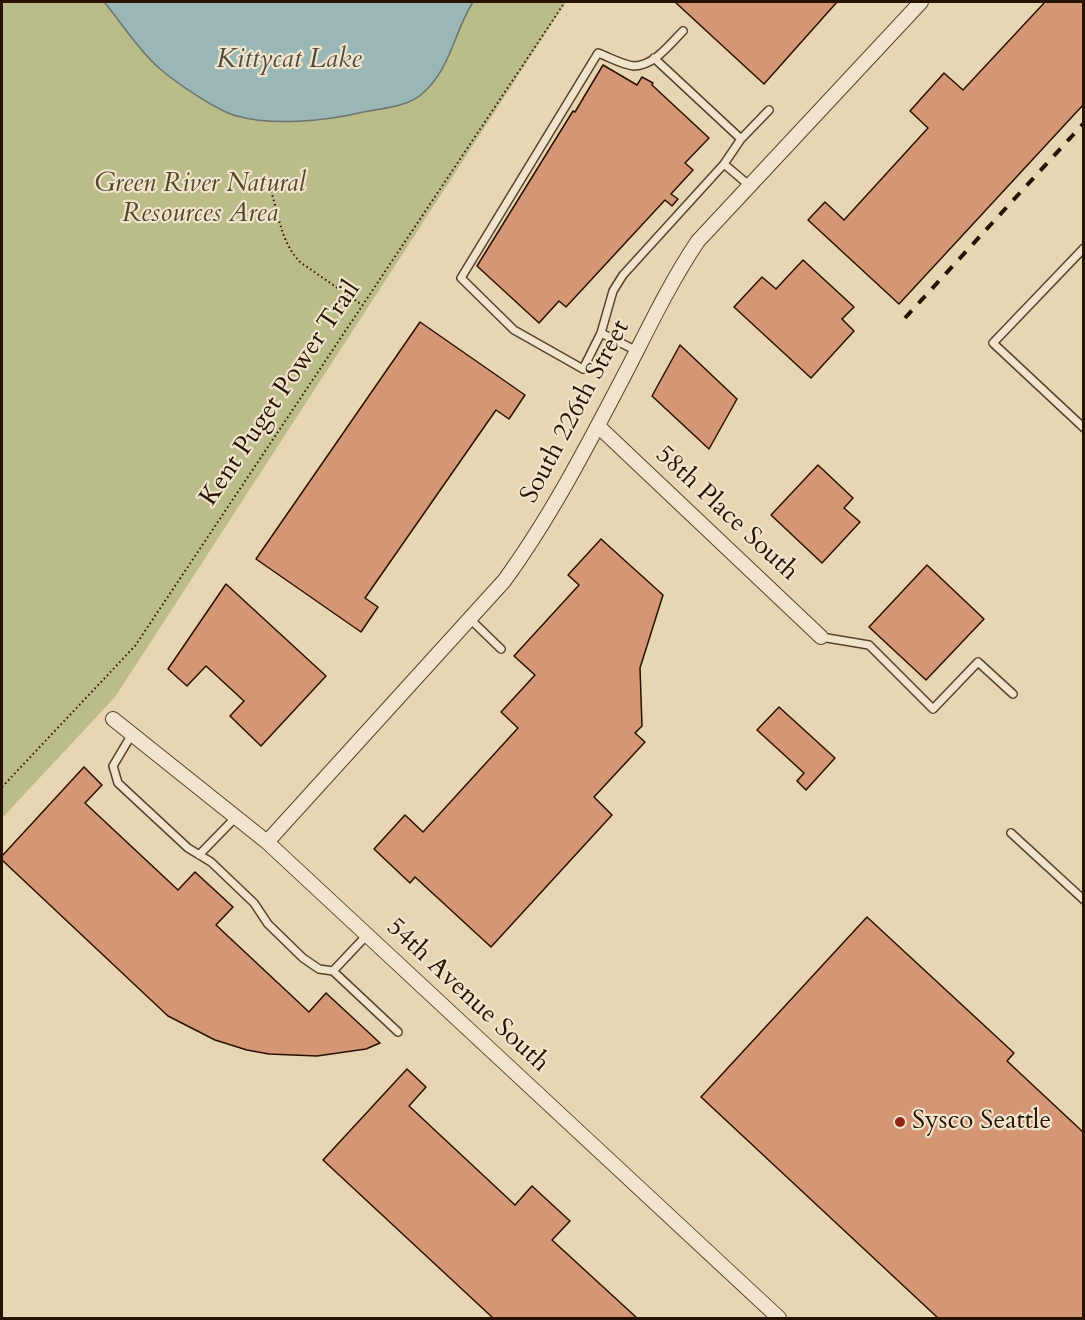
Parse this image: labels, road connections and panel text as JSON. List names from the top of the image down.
{
  "streets": {
    "street": ["South 226th Street", "58th Place South", "54th Avenue South"],
    "path": ["Kent Puget Power Trail"]
  },
  "crossings": [
    ["South 226th Street", "58th Place South"],
    ["South 226th Street", "54th Avenue South"]
  ],
  "water": ["Kittycat Lake"],
  "parks": ["Green River Natural Resources Area"],
  "places": ["Sysco Seattle"]
}
